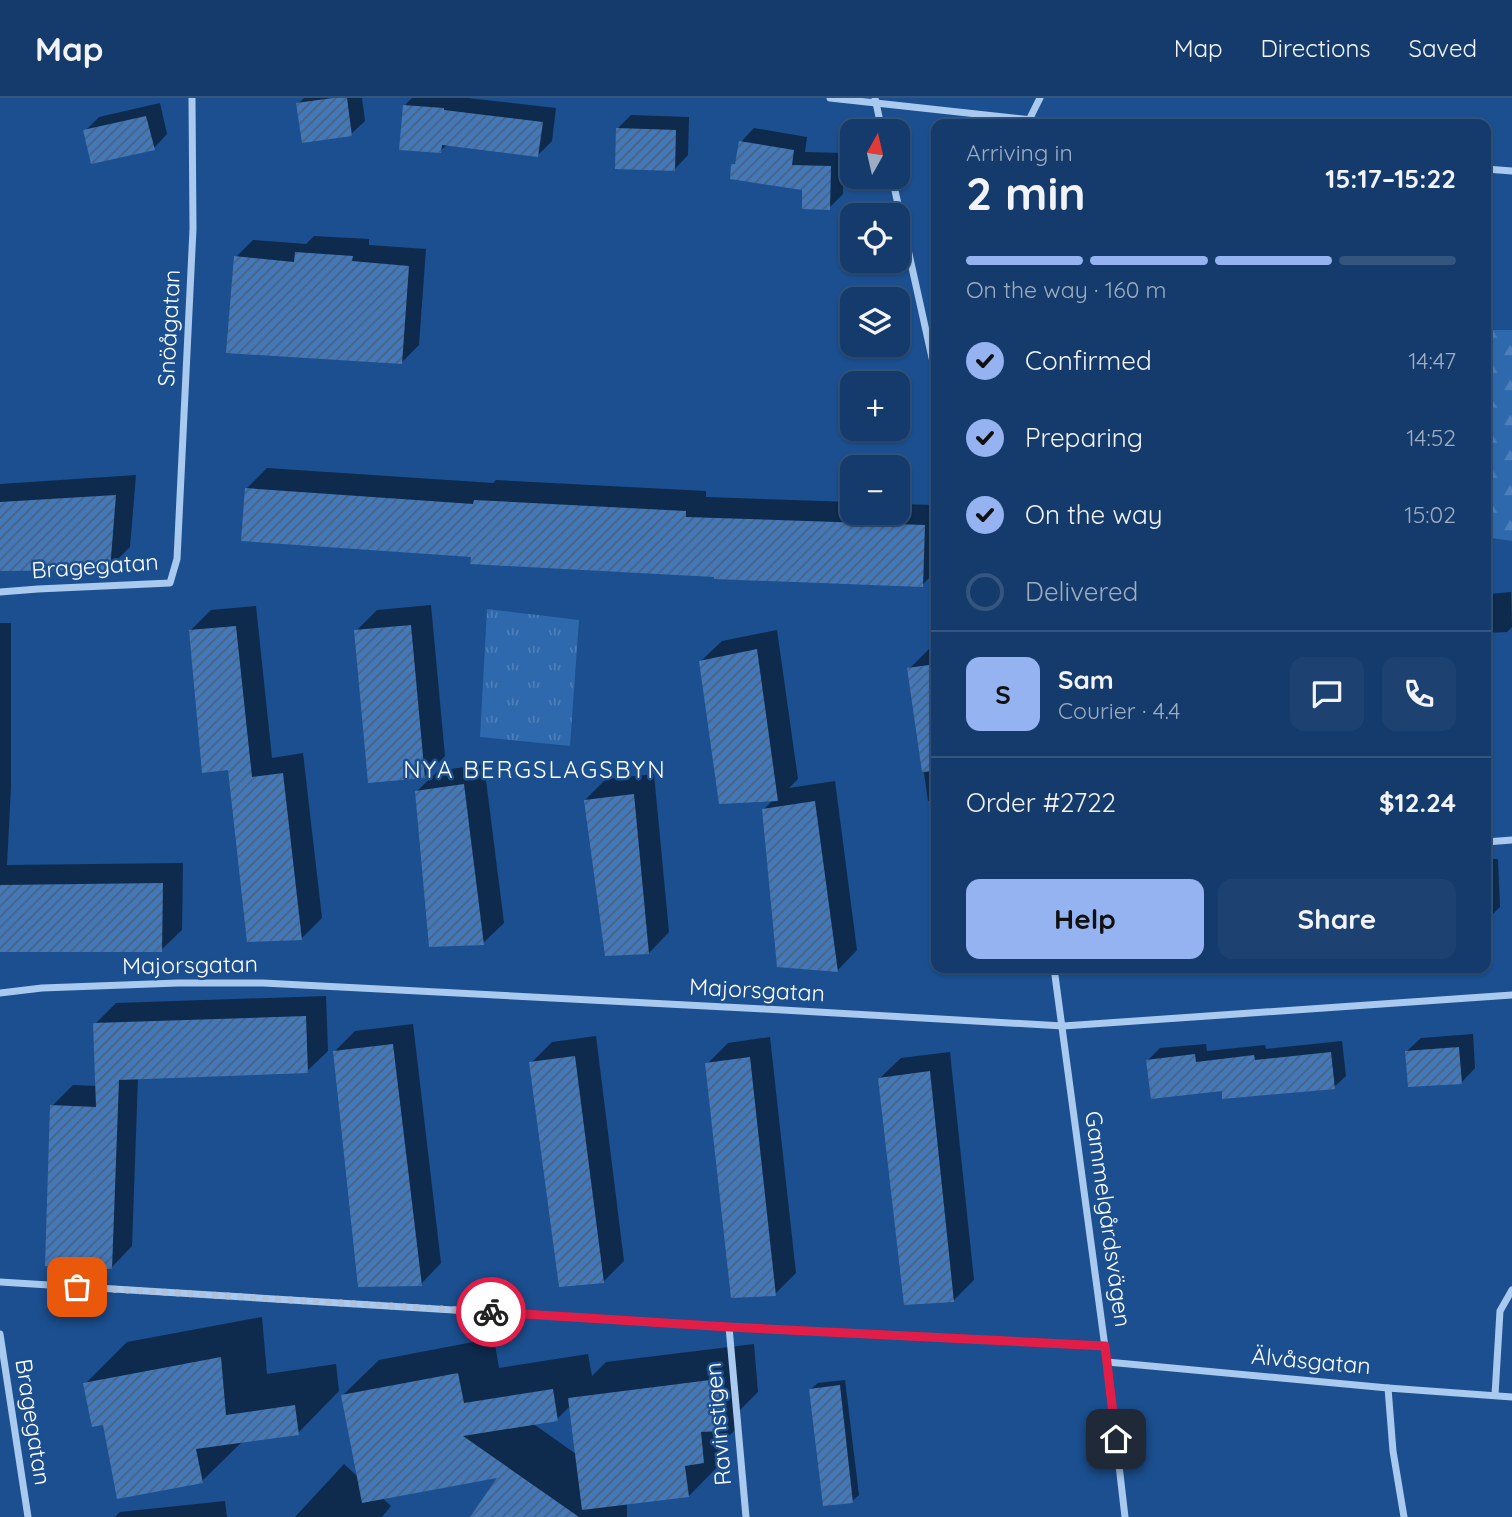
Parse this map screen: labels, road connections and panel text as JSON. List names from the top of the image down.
{
  "streets": {
    "street": [
      "Snöågatan",
      "Bragegatan",
      "Majorsgatan",
      "Gammelgårdsvägen",
      "Älvåsgatan",
      "Ravinstigen"
    ]
  },
  "crossings": [
    ["Snöågatan", "Bragegatan"],
    ["Majorsgatan", "Gammelgårdsvägen"],
    ["Gammelgårdsvägen", "Älvåsgatan"]
  ],
  "districts": ["NYA BERGSLAGSBYN"],
  "north": "top",
  "page": {
    "header": "Map",
    "nav": ["Map", "Directions", "Saved"],
    "map_buttons": ["+", "−"],
    "heading": ["2 min", "Arriving in", "15:17–15:22"],
    "panel": [
      "Sam",
      "Courier · 4.4",
      "Order #2722",
      "$12.24"
    ],
    "bar": "On the way · 160 m",
    "list": [
      ["Confirmed", "14:47"],
      ["Preparing", "14:52"],
      ["On the way", "15:02"],
      "Delivered"
    ],
    "round": "S",
    "buttons": ["Help", "Share"]
  }
}
